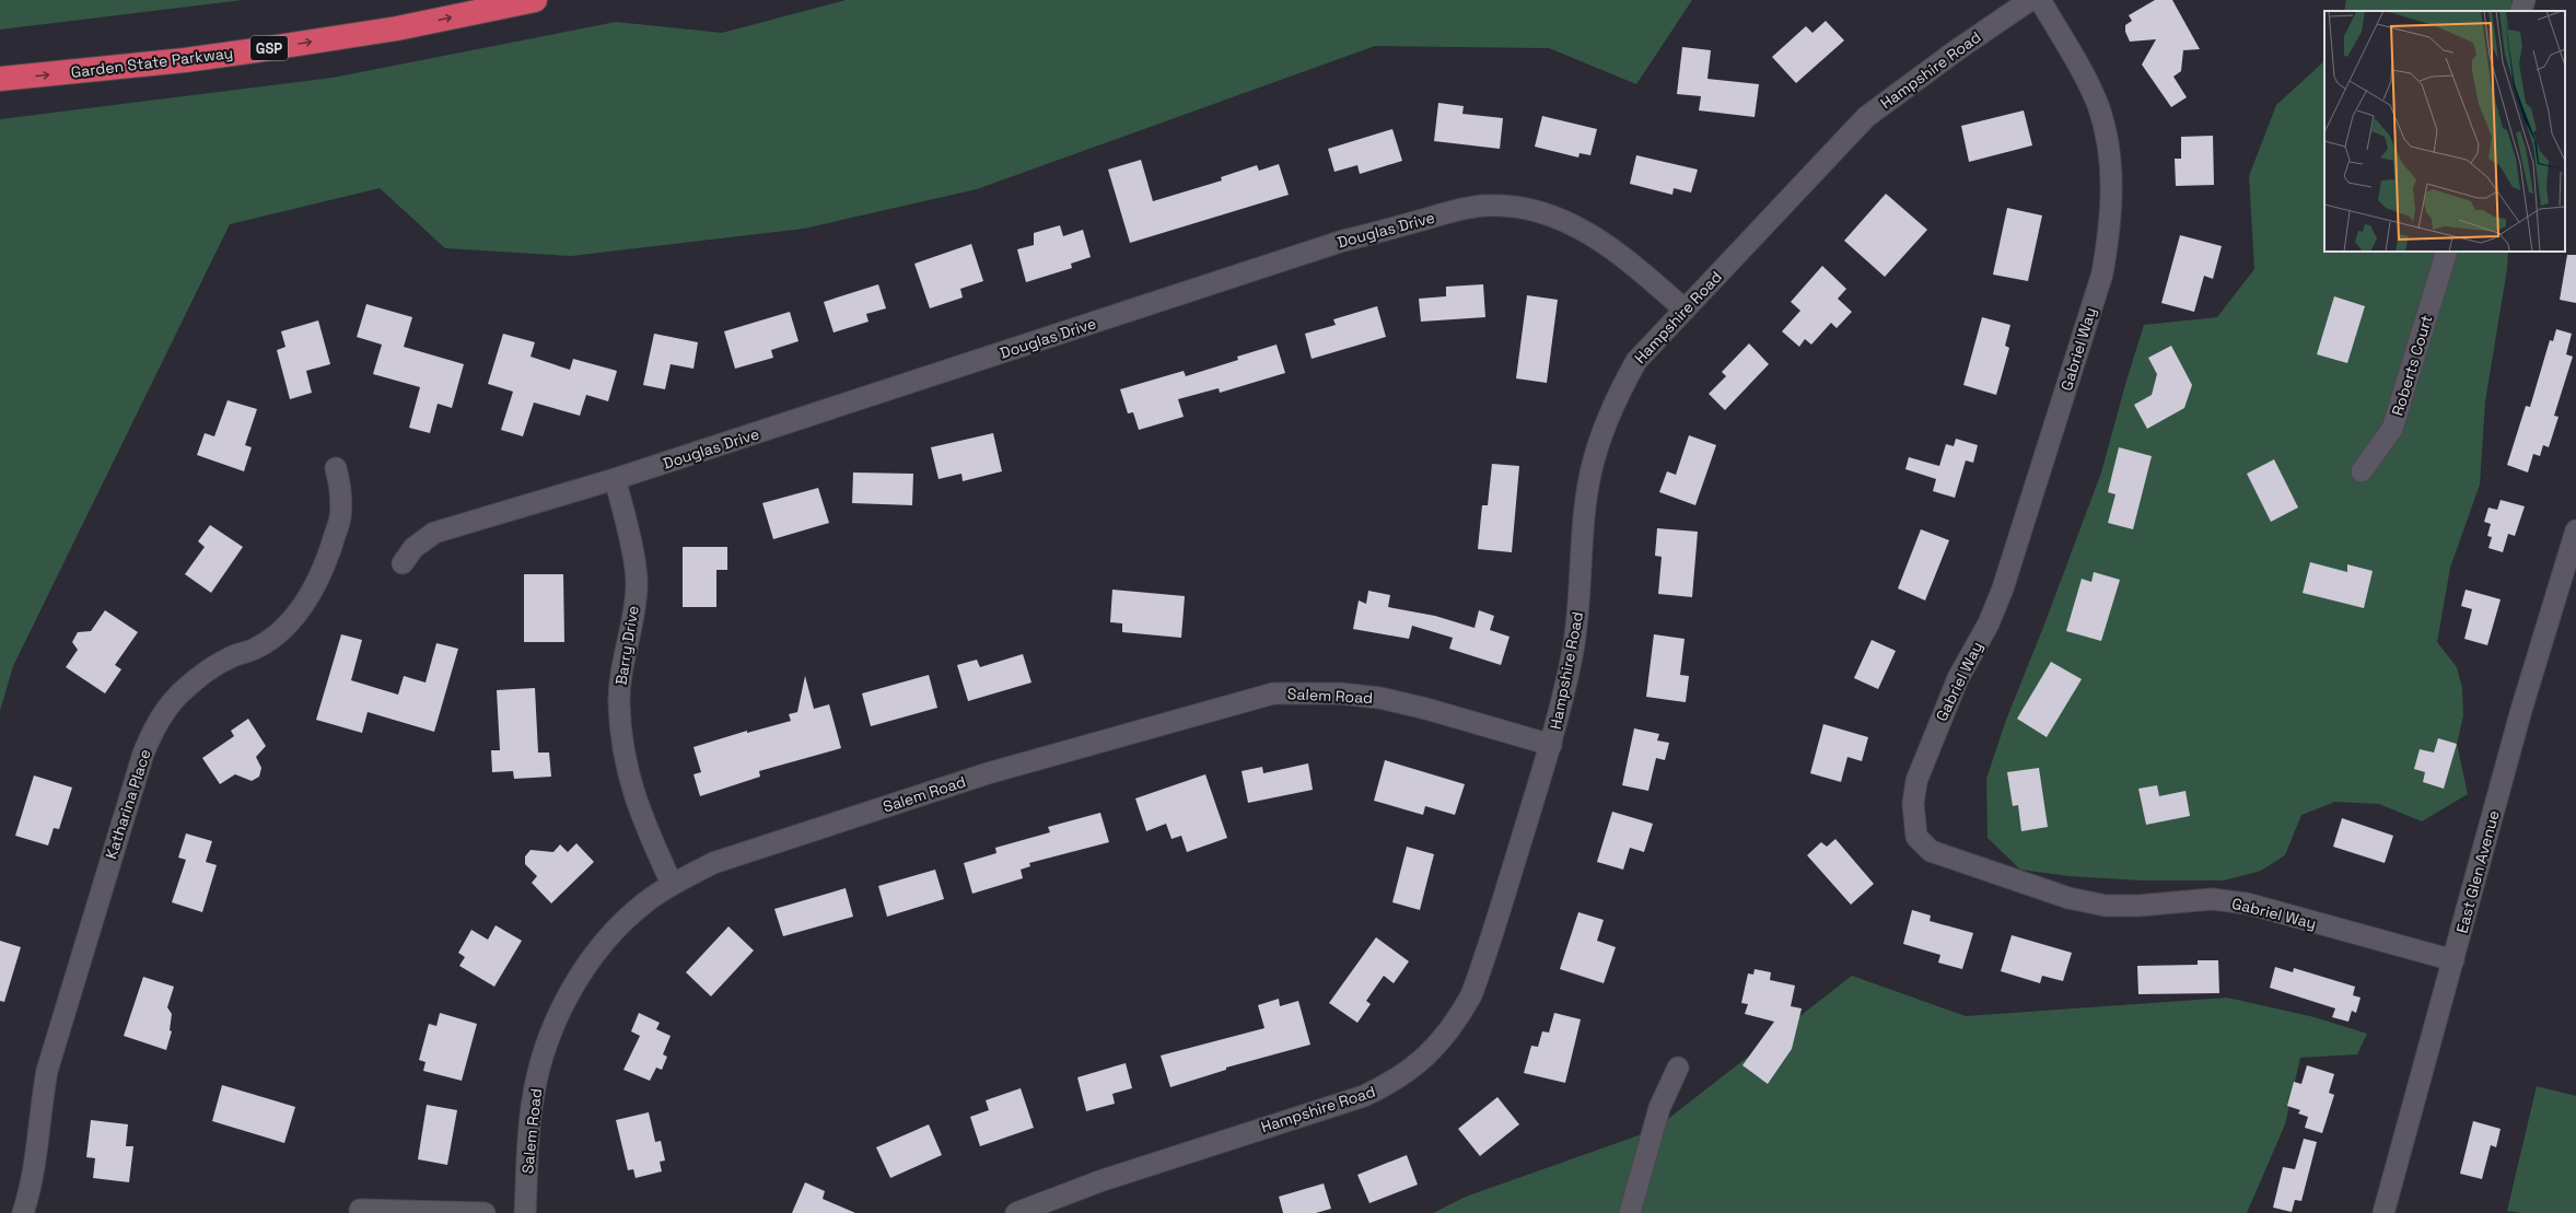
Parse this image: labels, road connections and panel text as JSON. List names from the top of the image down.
{
  "streets": {
    "highway": ["GSP", "Garden State Parkway"],
    "street": [
      "Hampshire Road",
      "Douglas Drive",
      "Gabriel Way",
      "Roberts Court",
      "Barry Drive",
      "Salem Road",
      "Katharina Place",
      "East Glen Avenue"
    ]
  },
  "crossings": [
    ["Hampshire Road", "Douglas Drive"],
    ["Hampshire Road", "Salem Road"],
    ["Douglas Drive", "Barry Drive"],
    ["Gabriel Way", "East Glen Avenue"],
    ["Barry Drive", "Salem Road"]
  ],
  "one_way": ["Garden State Parkway"]
}
